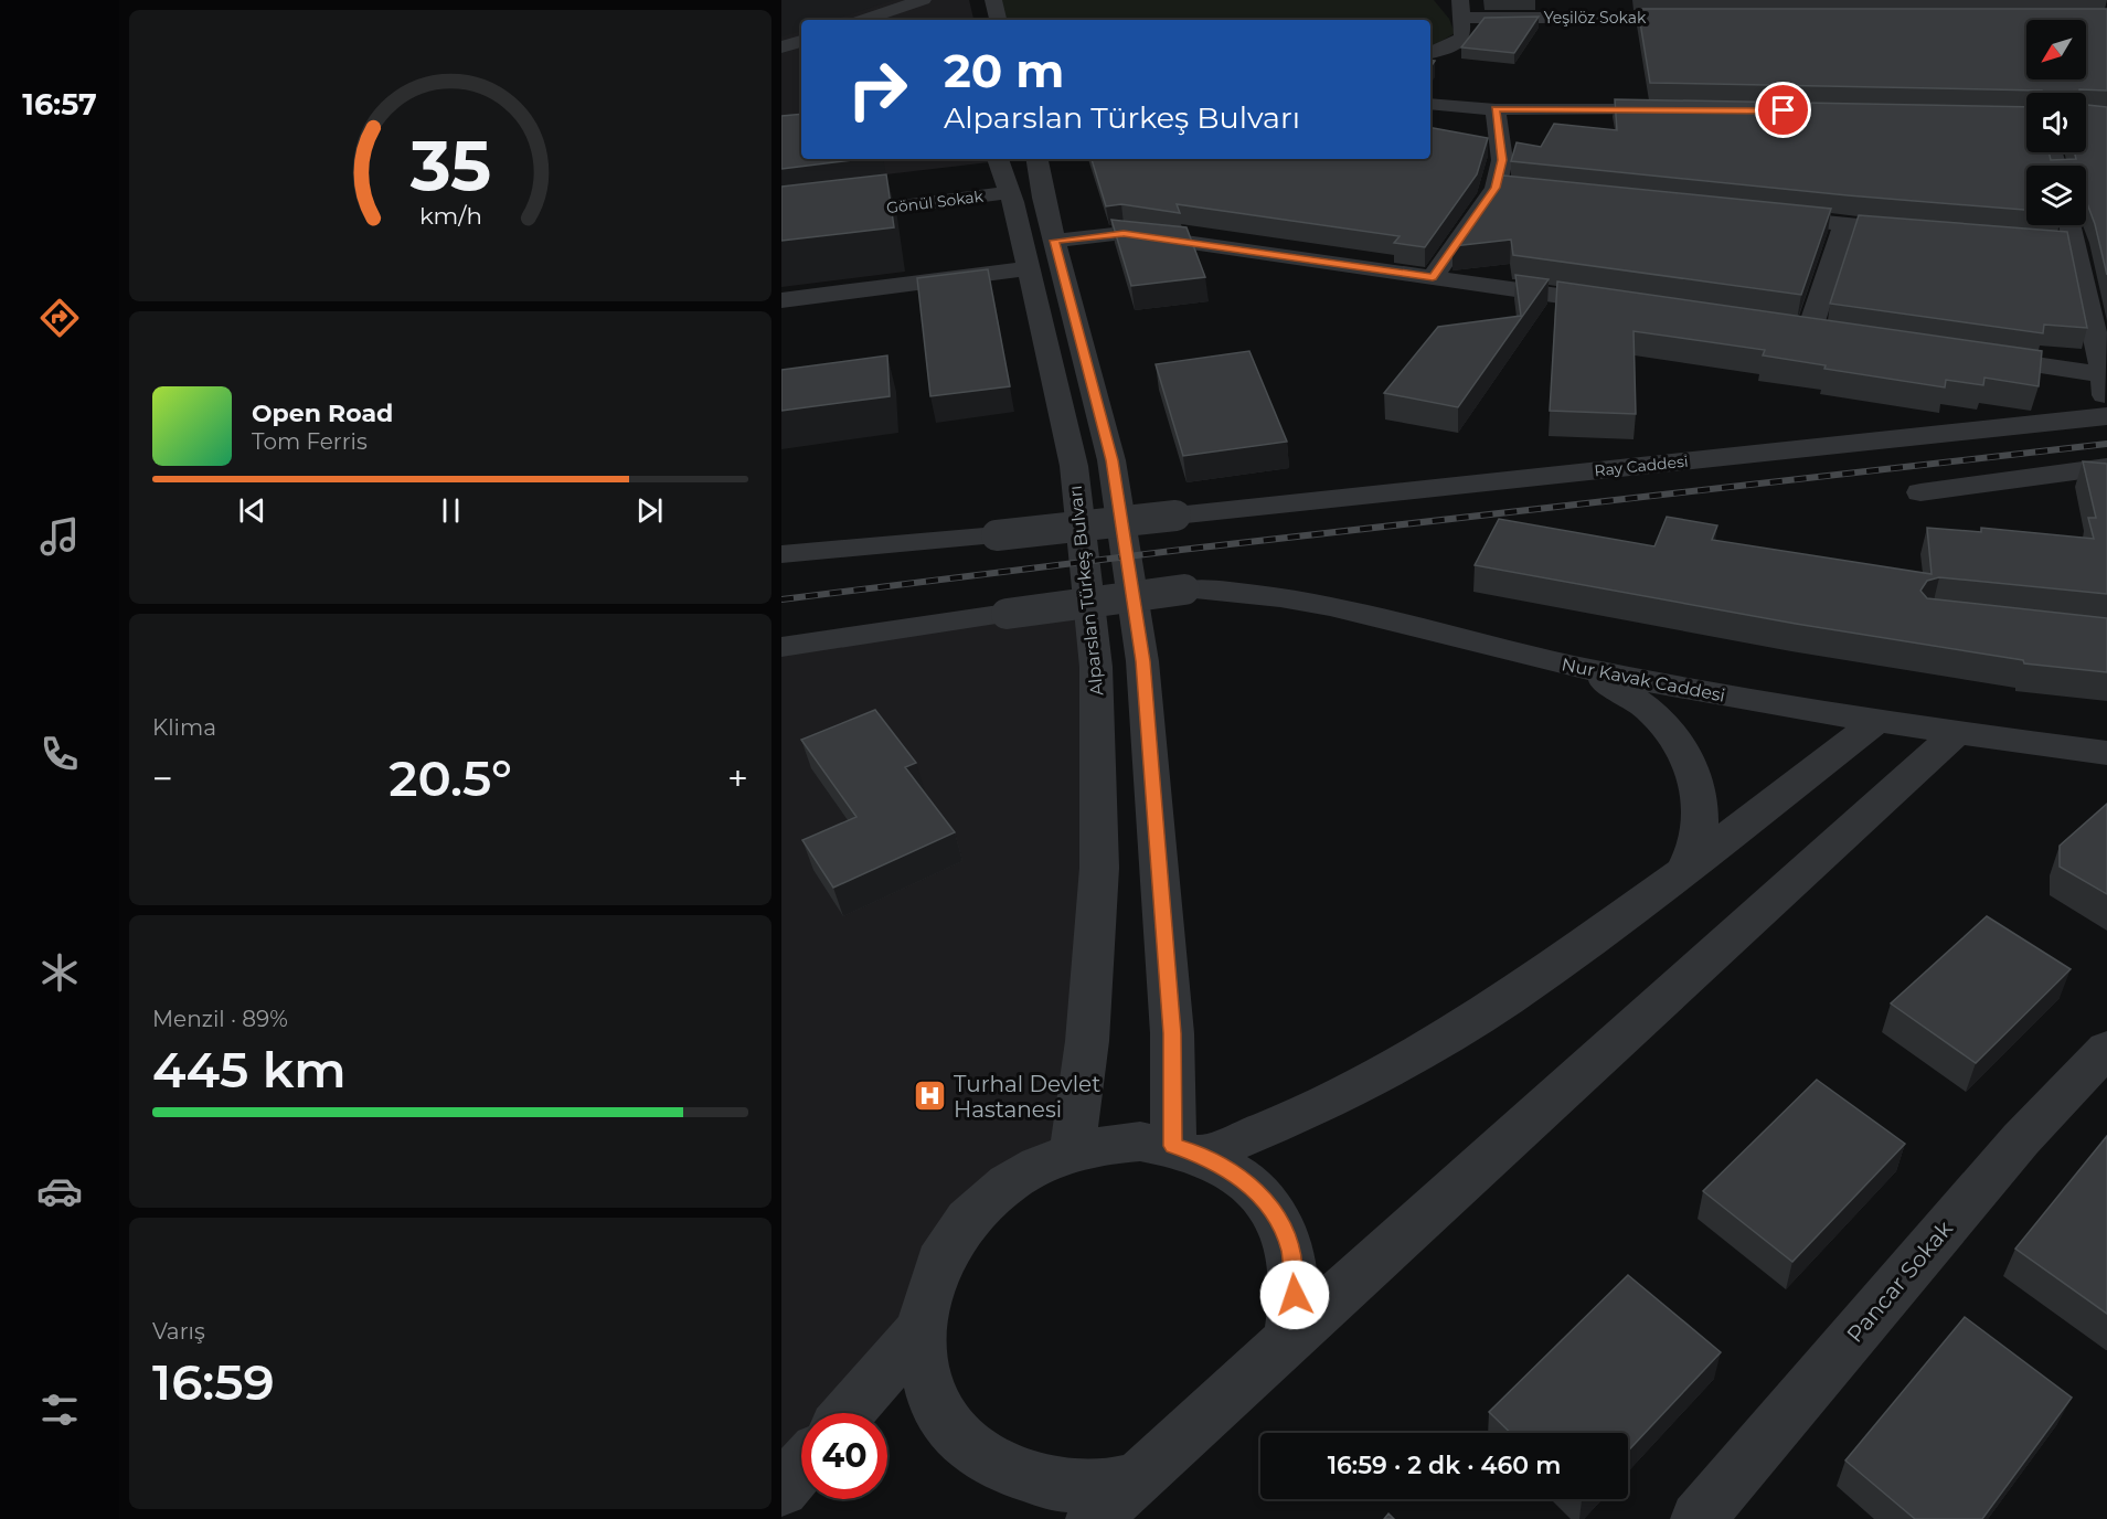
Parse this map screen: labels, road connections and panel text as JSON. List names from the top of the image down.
{
  "streets": {
    "street": [
      "Yeşilöz Sokak",
      "Gönül Sokak",
      "Ray Caddesi",
      "Alparslan Türkeş Bulvarı",
      "Nur Kavak Caddesi",
      "Pancar Sokak"
    ]
  },
  "crossings": [
    ["Gönül Sokak", "Alparslan Türkeş Bulvarı"],
    ["Alparslan Türkeş Bulvarı", "Nur Kavak Caddesi"]
  ],
  "places": {
    "hospital": ["Turhal Devlet Hastanesi"]
  },
  "north": "bottom left",
  "page": {
    "tabs": "16:57",
    "turn": ["20 m", "Alparslan Türkeş Bulvarı"],
    "song": ["Open Road", "Tom Ferris"],
    "tile": [
      "Klima",
      ["Menzil · 89%", "445 km"],
      ["Varış", "16:59"]
    ],
    "heat": ["−", "20.5°", "+"],
    "limit": "40",
    "trip": "16:59 · 2 dk · 460 m",
    "gauge": ["35", "km/h"]
  }
}
